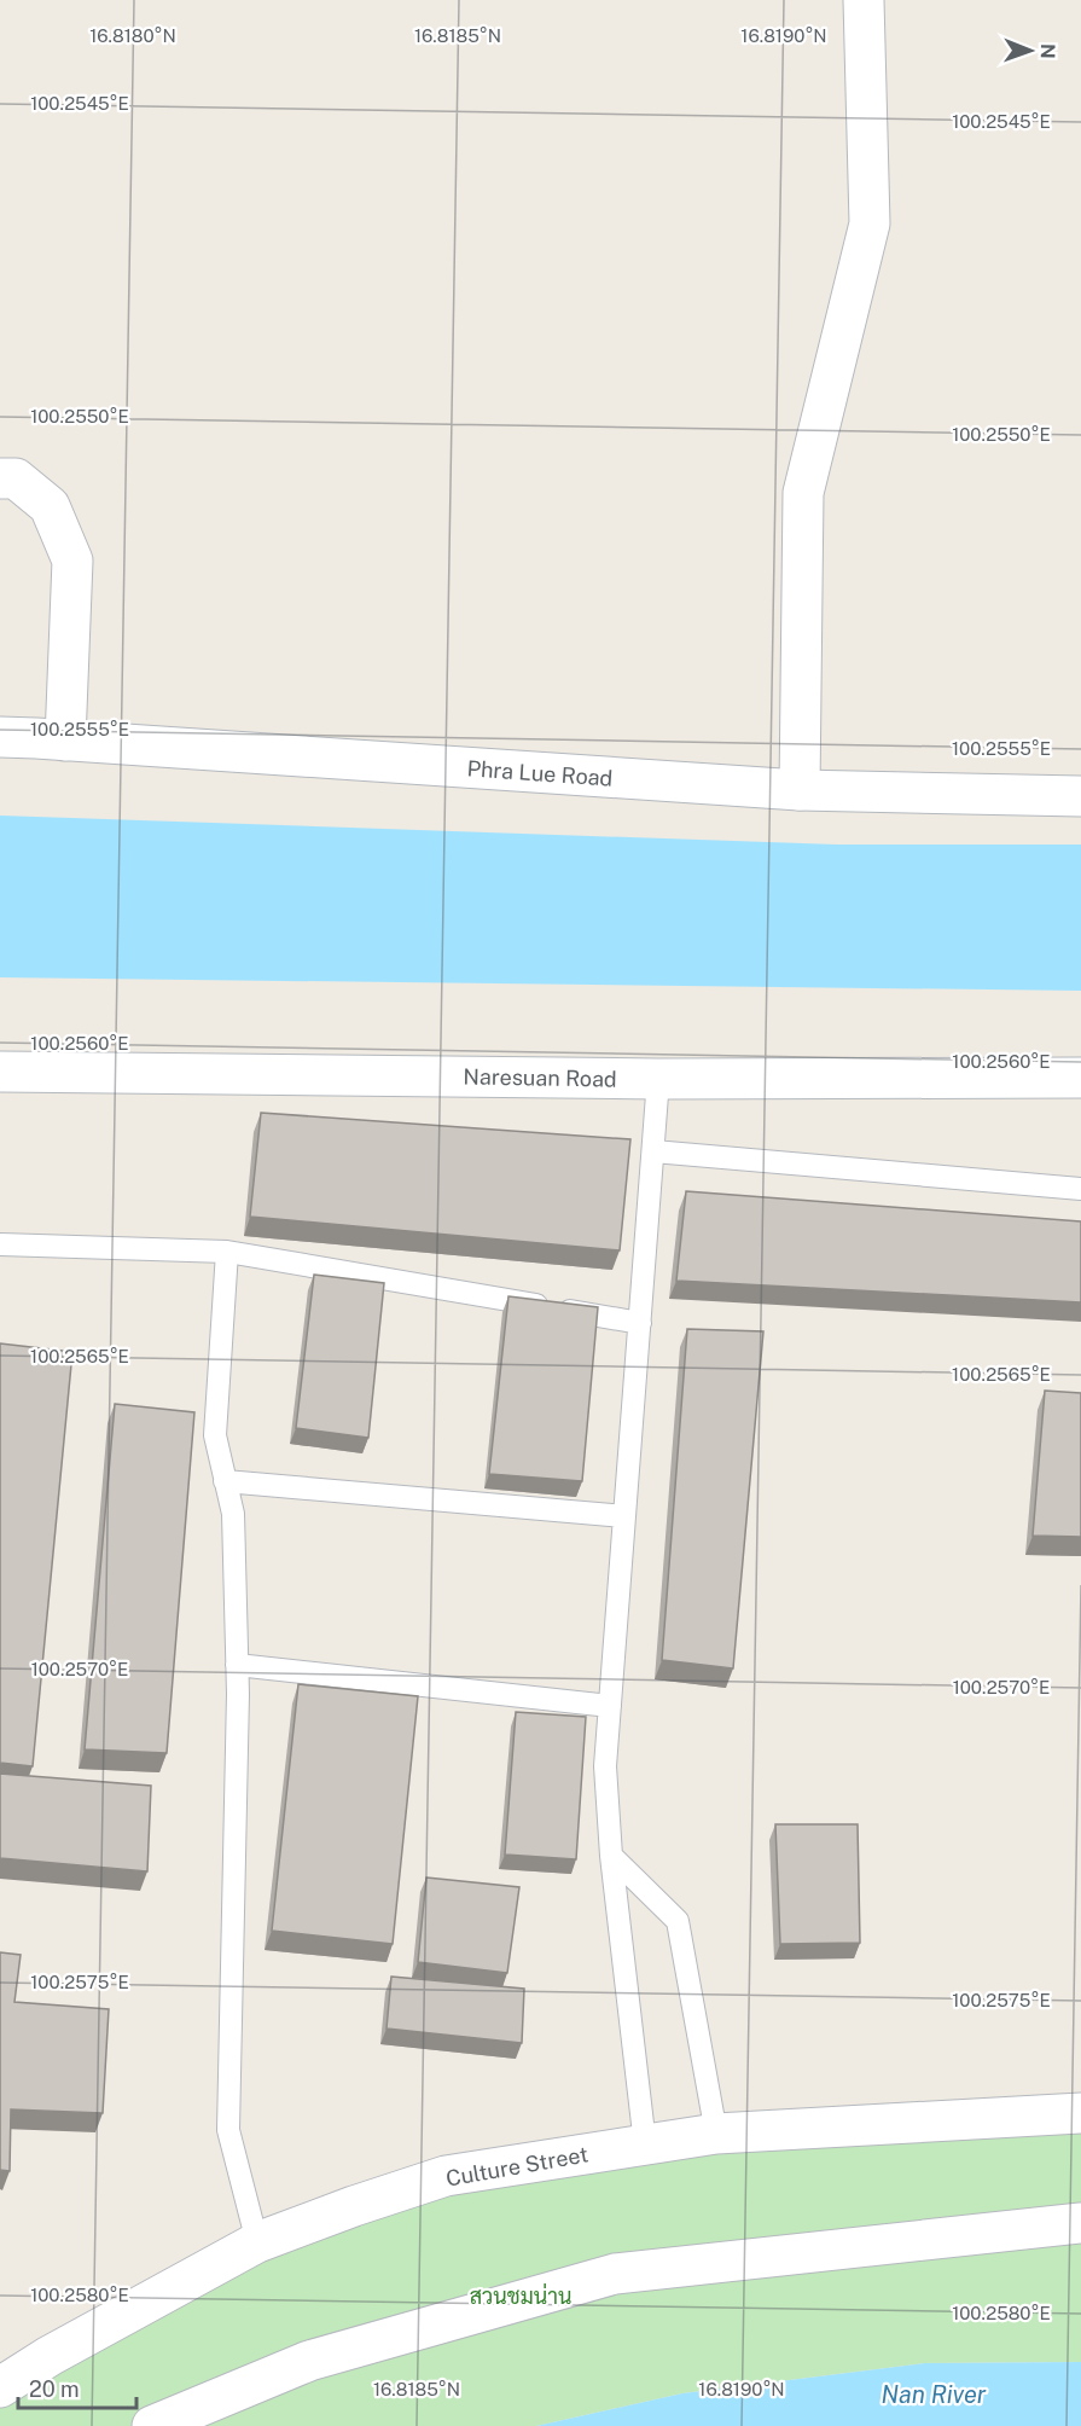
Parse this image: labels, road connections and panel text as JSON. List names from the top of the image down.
{
  "streets": {
    "street": ["Phra Lue Road", "Naresuan Road", "Culture Street"]
  },
  "water": ["Nan River"],
  "parks": ["สวนชมน่าน"],
  "scale_bar": "20 m",
  "north": "right",
  "coordinates": [
    "16.8180°N",
    "16.8185°N",
    "16.8190°N",
    "100.2545°E",
    "100.2550°E",
    "100.2555°E",
    "100.2560°E",
    "100.2565°E",
    "100.2570°E",
    "100.2575°E",
    "100.2580°E"
  ]
}
